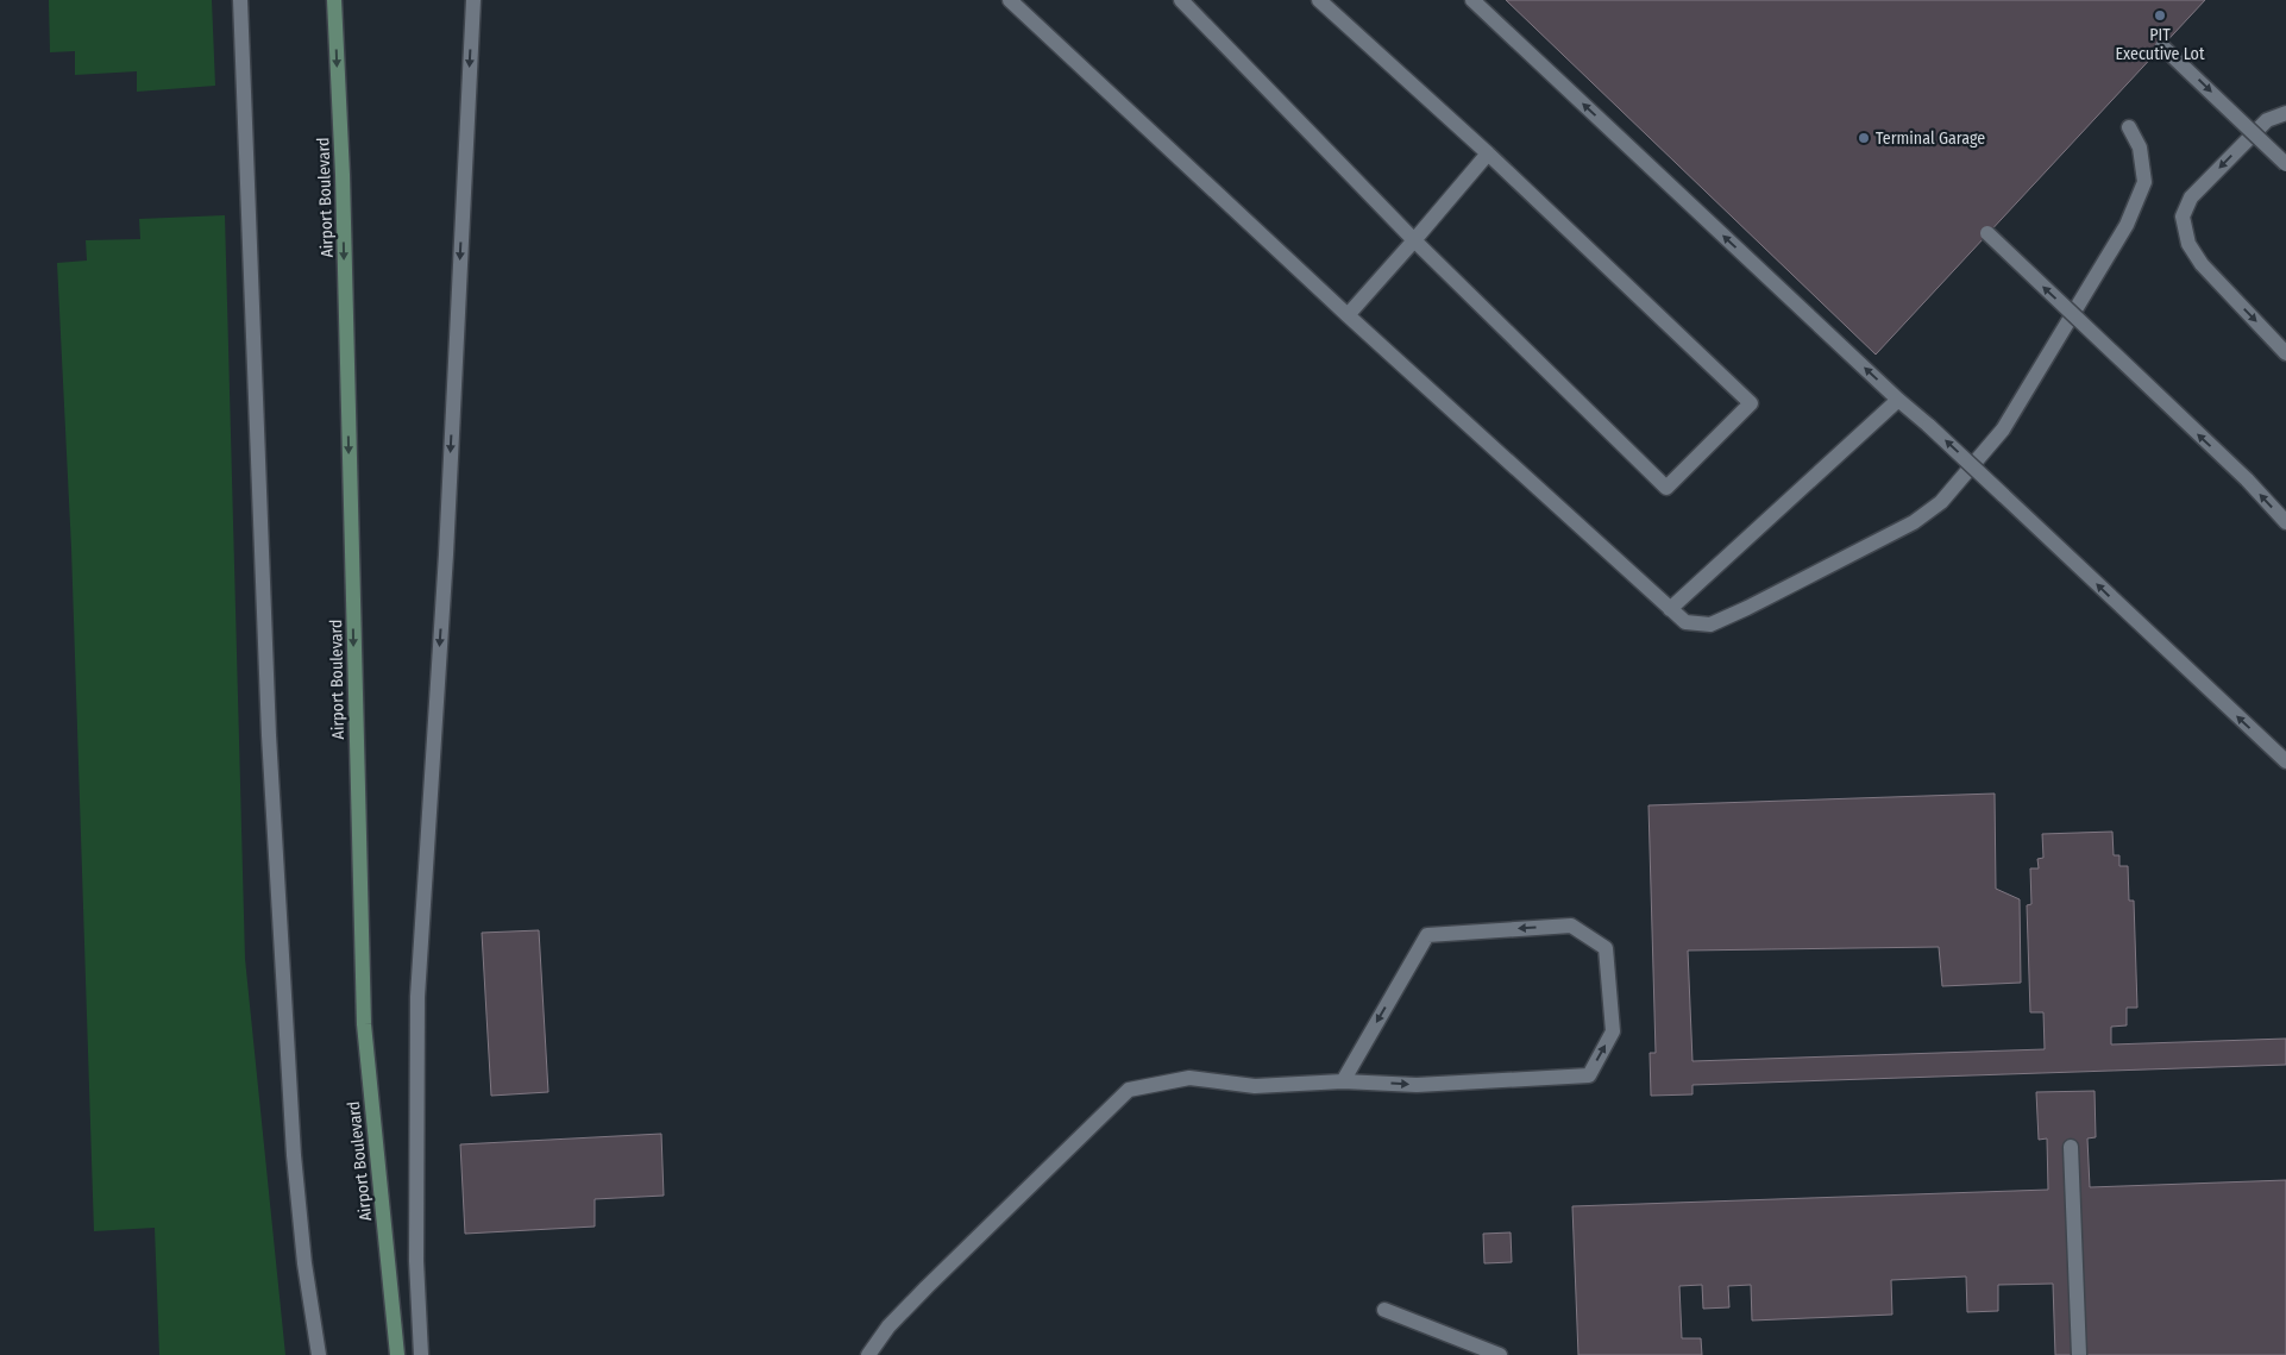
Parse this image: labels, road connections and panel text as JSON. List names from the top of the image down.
{
  "streets": {
    "street": ["Airport Boulevard"]
  },
  "one_way": ["Airport Boulevard"],
  "places": ["PIT Executive Lot", "Terminal Garage"]
}
